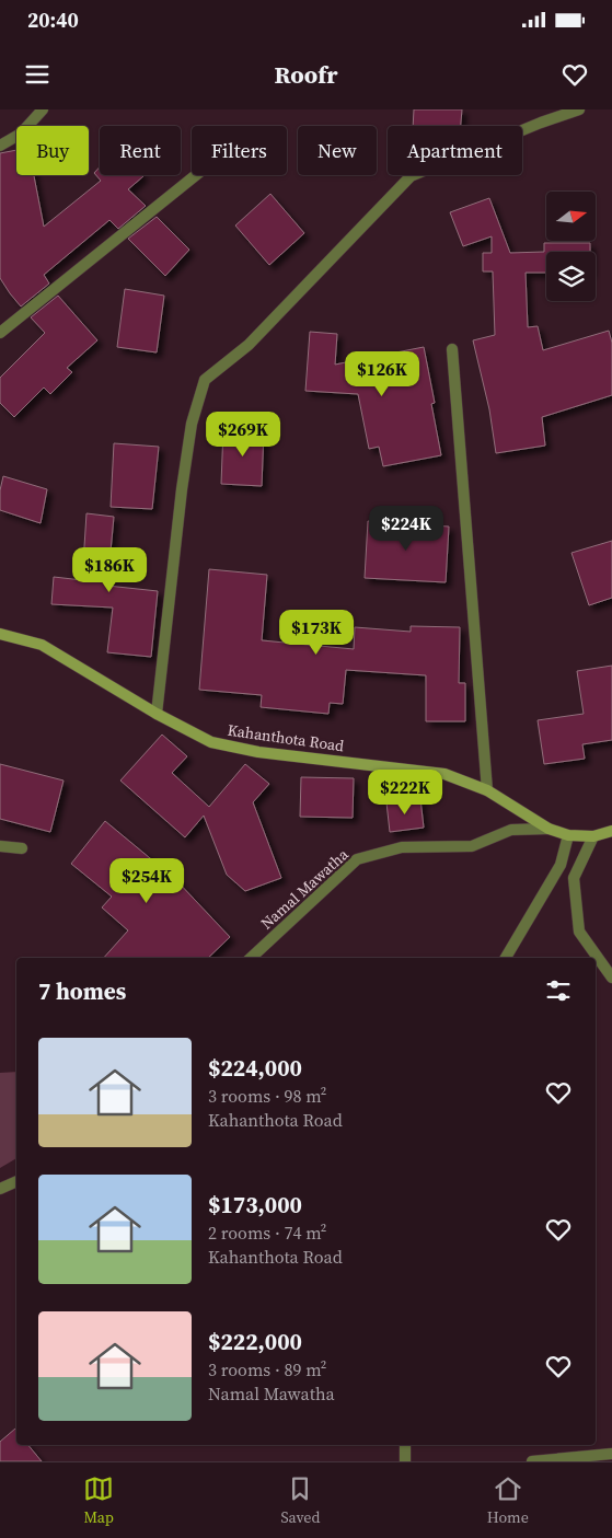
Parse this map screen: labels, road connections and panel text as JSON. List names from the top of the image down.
{
  "streets": {
    "main road": ["Kahanthota Road"],
    "street": ["Namal Mawatha"]
  },
  "crossings": [
    ["Kahanthota Road", "Namal Mawatha"]
  ],
  "north": "right",
  "page": {
    "status": "20:40",
    "header": "Roofr",
    "chip": [
      "Buy",
      "Rent",
      "Filters",
      "New",
      "Apartment"
    ],
    "price": [
      "$126K",
      "$269K",
      "$224K",
      "$186K",
      "$173K",
      "$222K",
      "$254K"
    ],
    "heading": "7 homes",
    "list": [
      {
        "name": "$224,000",
        "note": "3 rooms · 98 m² · Kahanthota Road"
      },
      {
        "name": "$173,000",
        "note": "2 rooms · 74 m² · Kahanthota Road"
      },
      {
        "name": "$222,000",
        "note": "3 rooms · 89 m² · Namal Mawatha"
      }
    ],
    "tabs": ["Map", "Saved", "Home"]
  }
}
